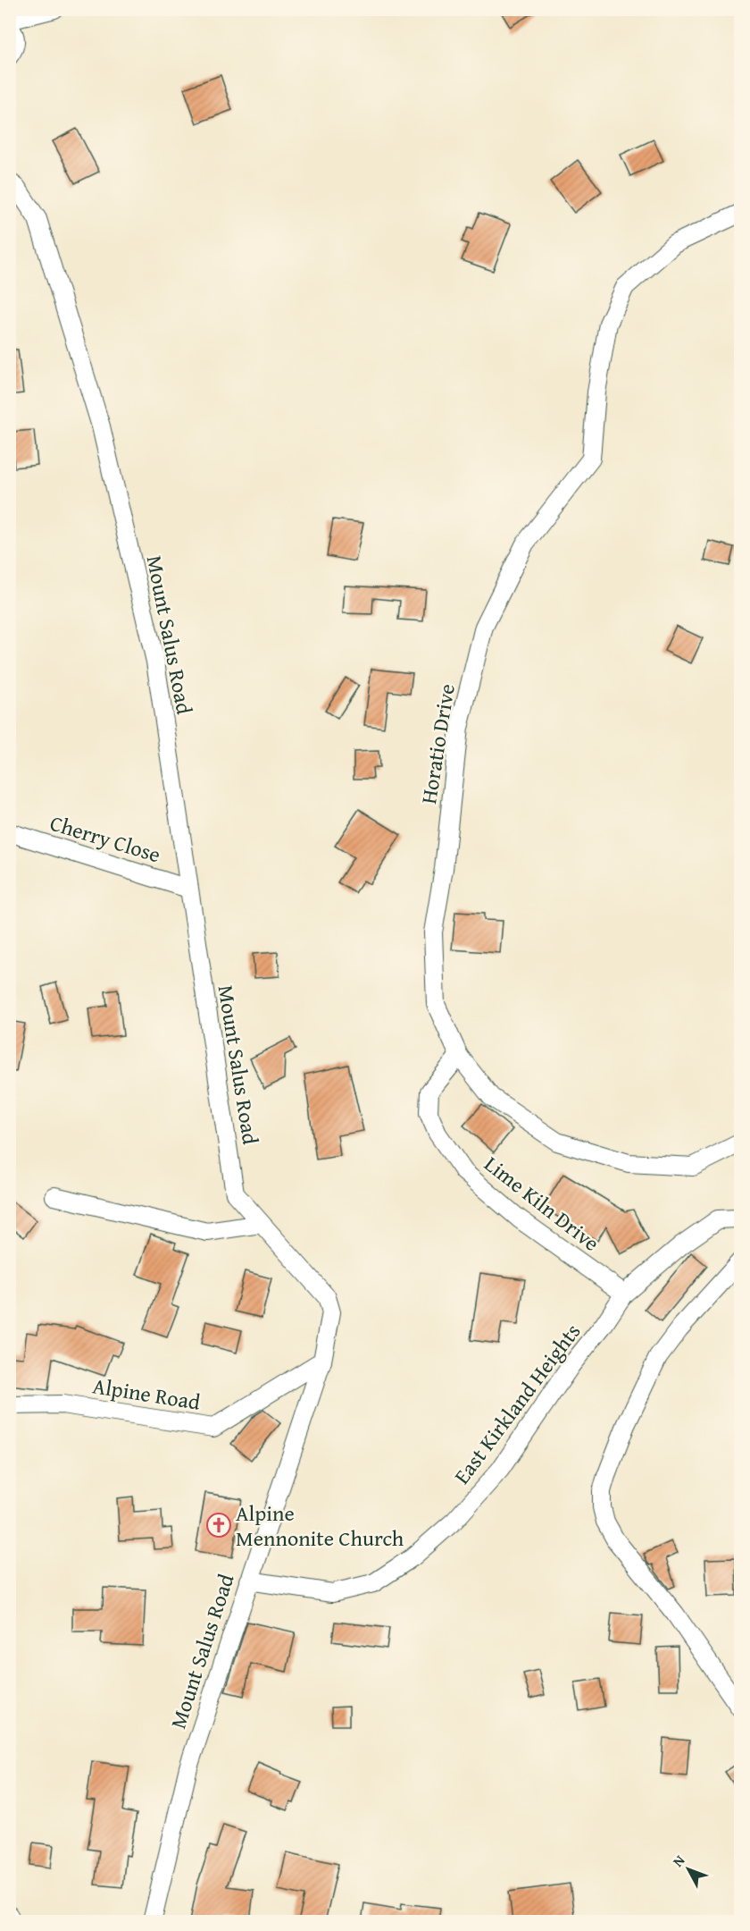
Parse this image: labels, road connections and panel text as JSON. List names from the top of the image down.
{
  "streets": {
    "street": [
      "Mount Salus Road",
      "Horatio Drive",
      "Cherry Close",
      "Lime Kiln Drive",
      "Alpine Road",
      "East Kirkland Heights"
    ]
  },
  "crossings": [
    ["Mount Salus Road", "Cherry Close"],
    ["Mount Salus Road", "Alpine Road"],
    ["Mount Salus Road", "East Kirkland Heights"],
    ["Horatio Drive", "Lime Kiln Drive"],
    ["Lime Kiln Drive", "East Kirkland Heights"]
  ],
  "places": {
    "church": ["Alpine Mennonite Church"]
  },
  "north": "top left"
}
